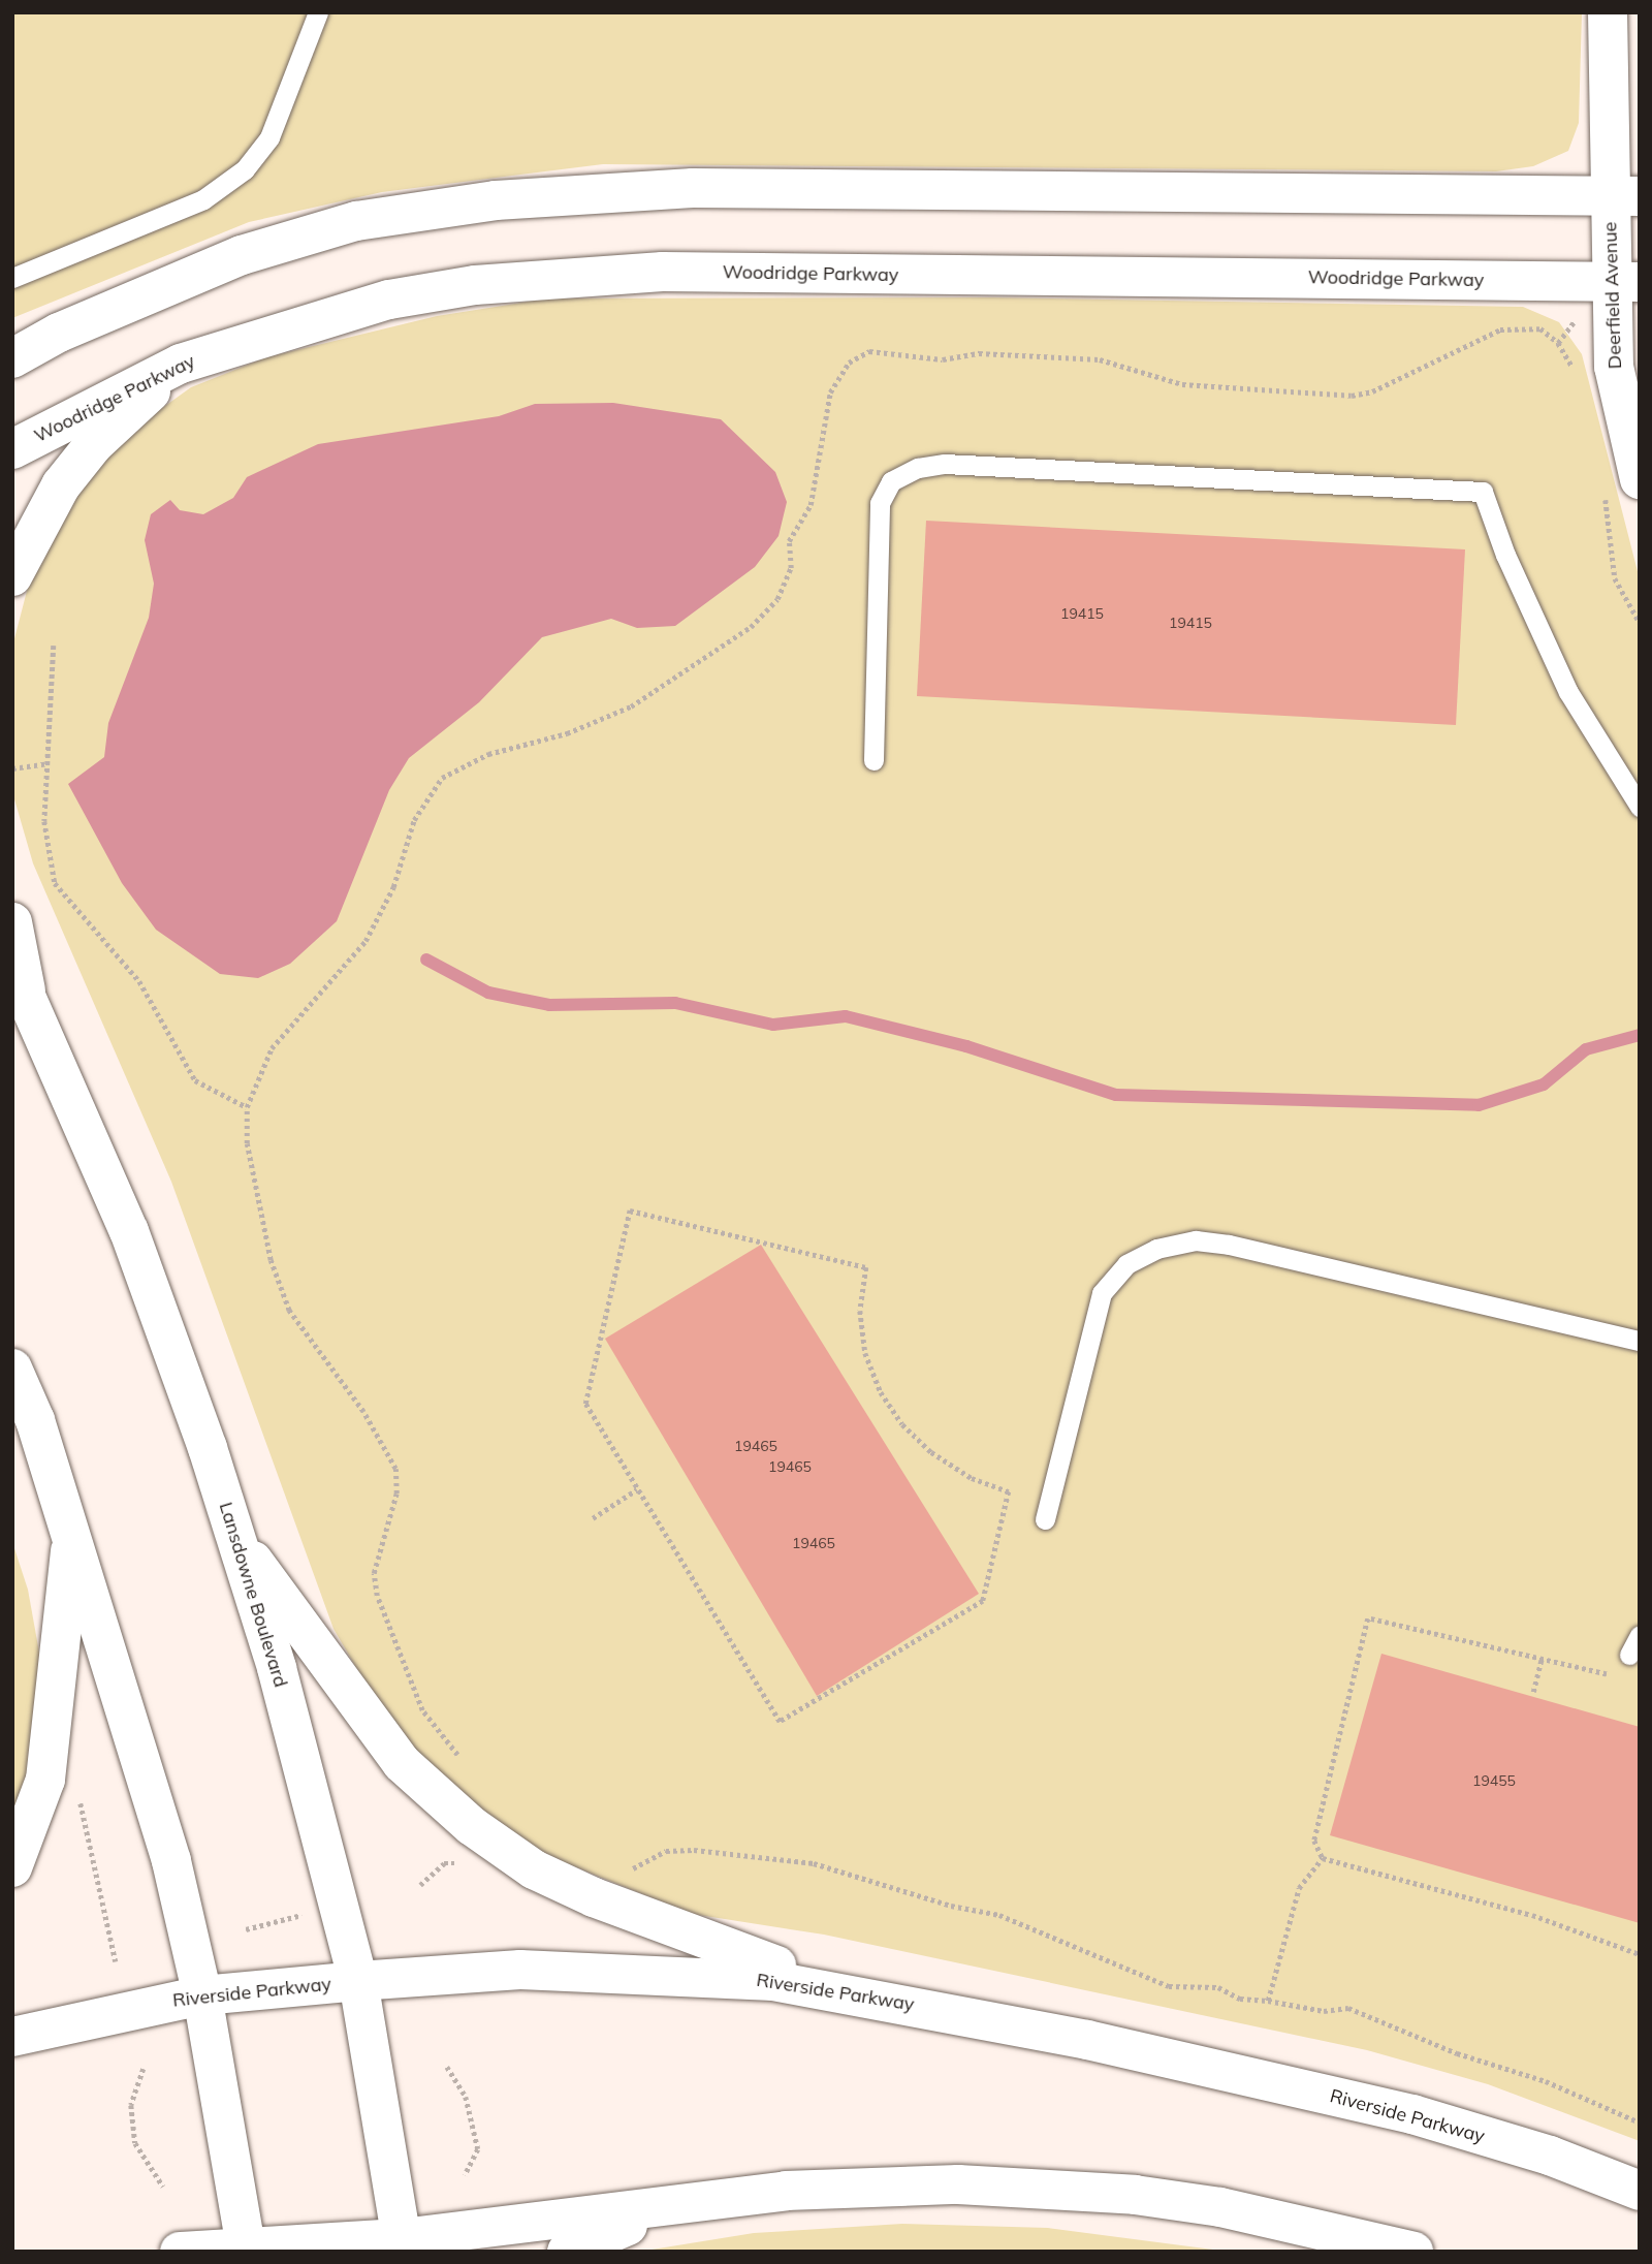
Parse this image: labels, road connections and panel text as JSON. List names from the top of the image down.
{
  "streets": {
    "street": [
      "Woodridge Parkway",
      "Deerfield Avenue",
      "Lansdowne Boulevard",
      "Riverside Parkway"
    ]
  },
  "crossings": [
    ["Woodridge Parkway", "Deerfield Avenue"],
    ["Lansdowne Boulevard", "Riverside Parkway"]
  ],
  "house_numbers": [
    "19415",
    "19415",
    "19465",
    "19465",
    "19465",
    "19455"
  ]
}
